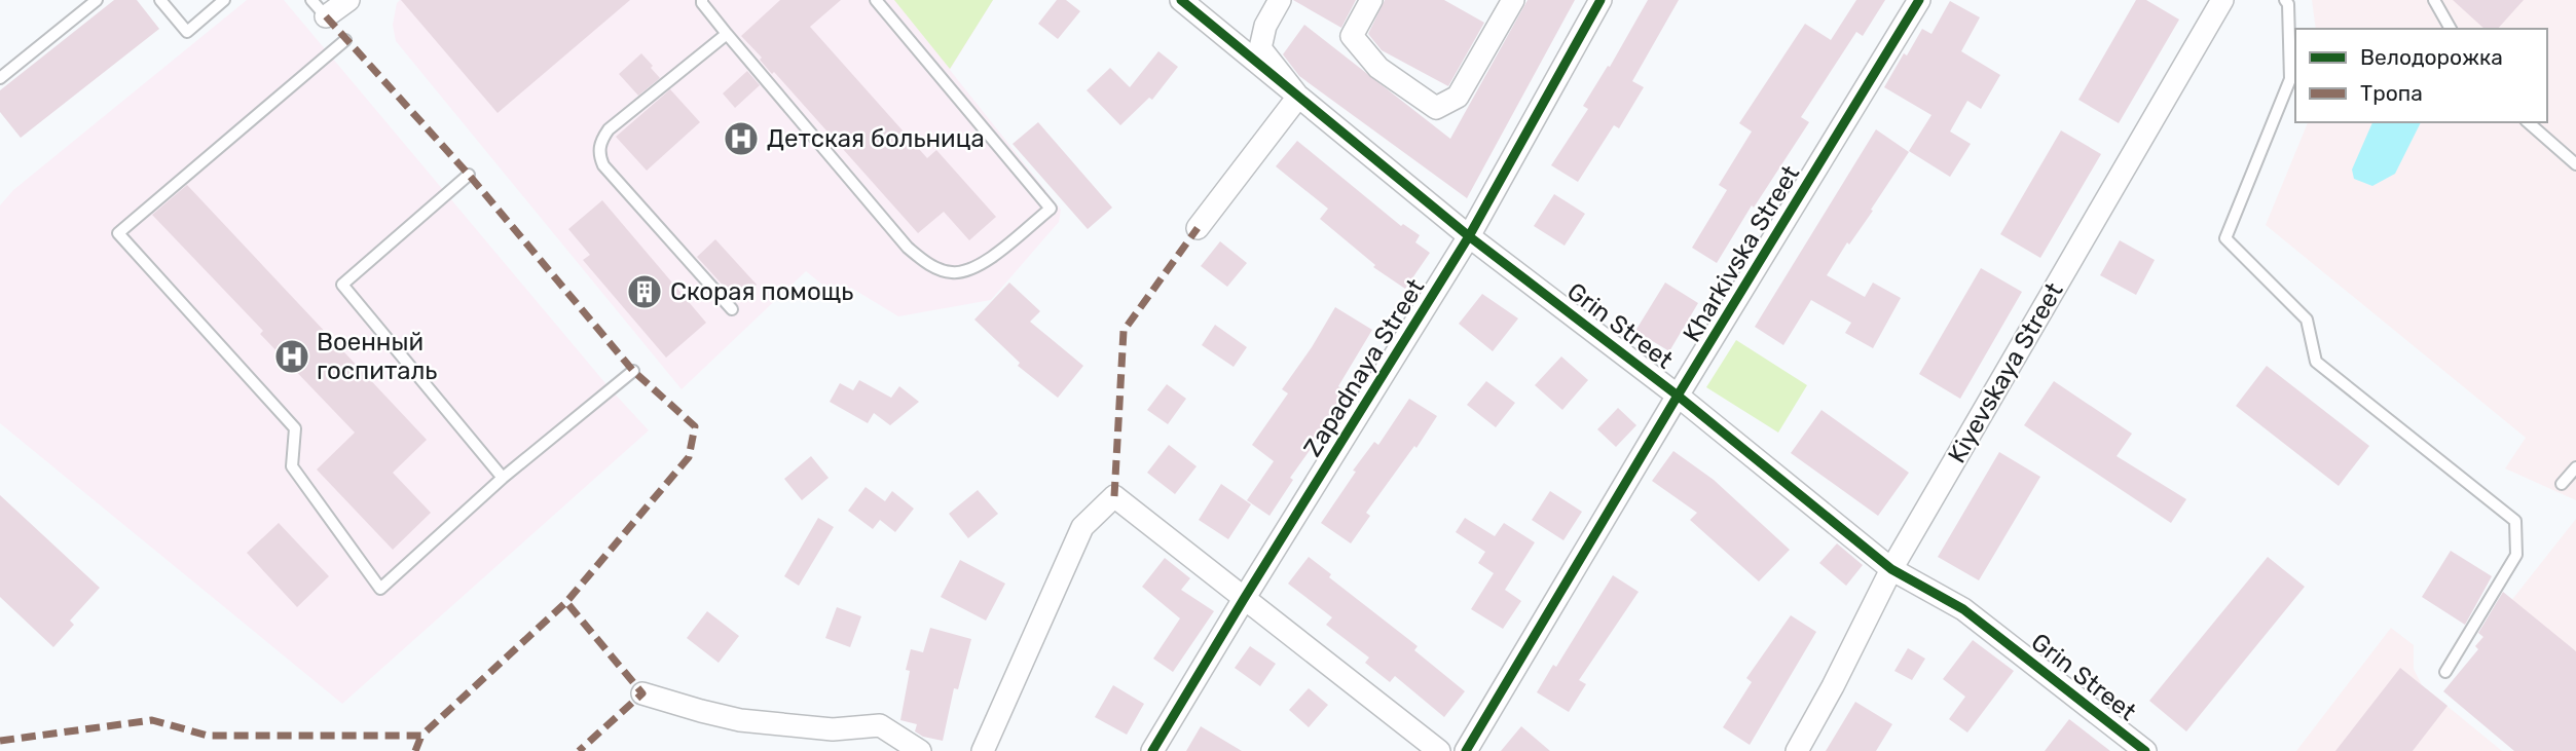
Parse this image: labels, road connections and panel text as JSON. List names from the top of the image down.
{
  "streets": {
    "street": [
      "Kharkivska Street",
      "Grin Street",
      "Zapadnaya Street",
      "Kiyevskaya Street"
    ]
  },
  "crossings": [
    ["Kharkivska Street", "Grin Street"],
    ["Grin Street", "Zapadnaya Street"],
    ["Grin Street", "Kiyevskaya Street"]
  ],
  "places": {
    "hospital": ["Детская больница", "Военный госпиталь"],
    "building": ["Скорая помощь"]
  },
  "legend": ["Велодорожка", "Тропа"]
}
